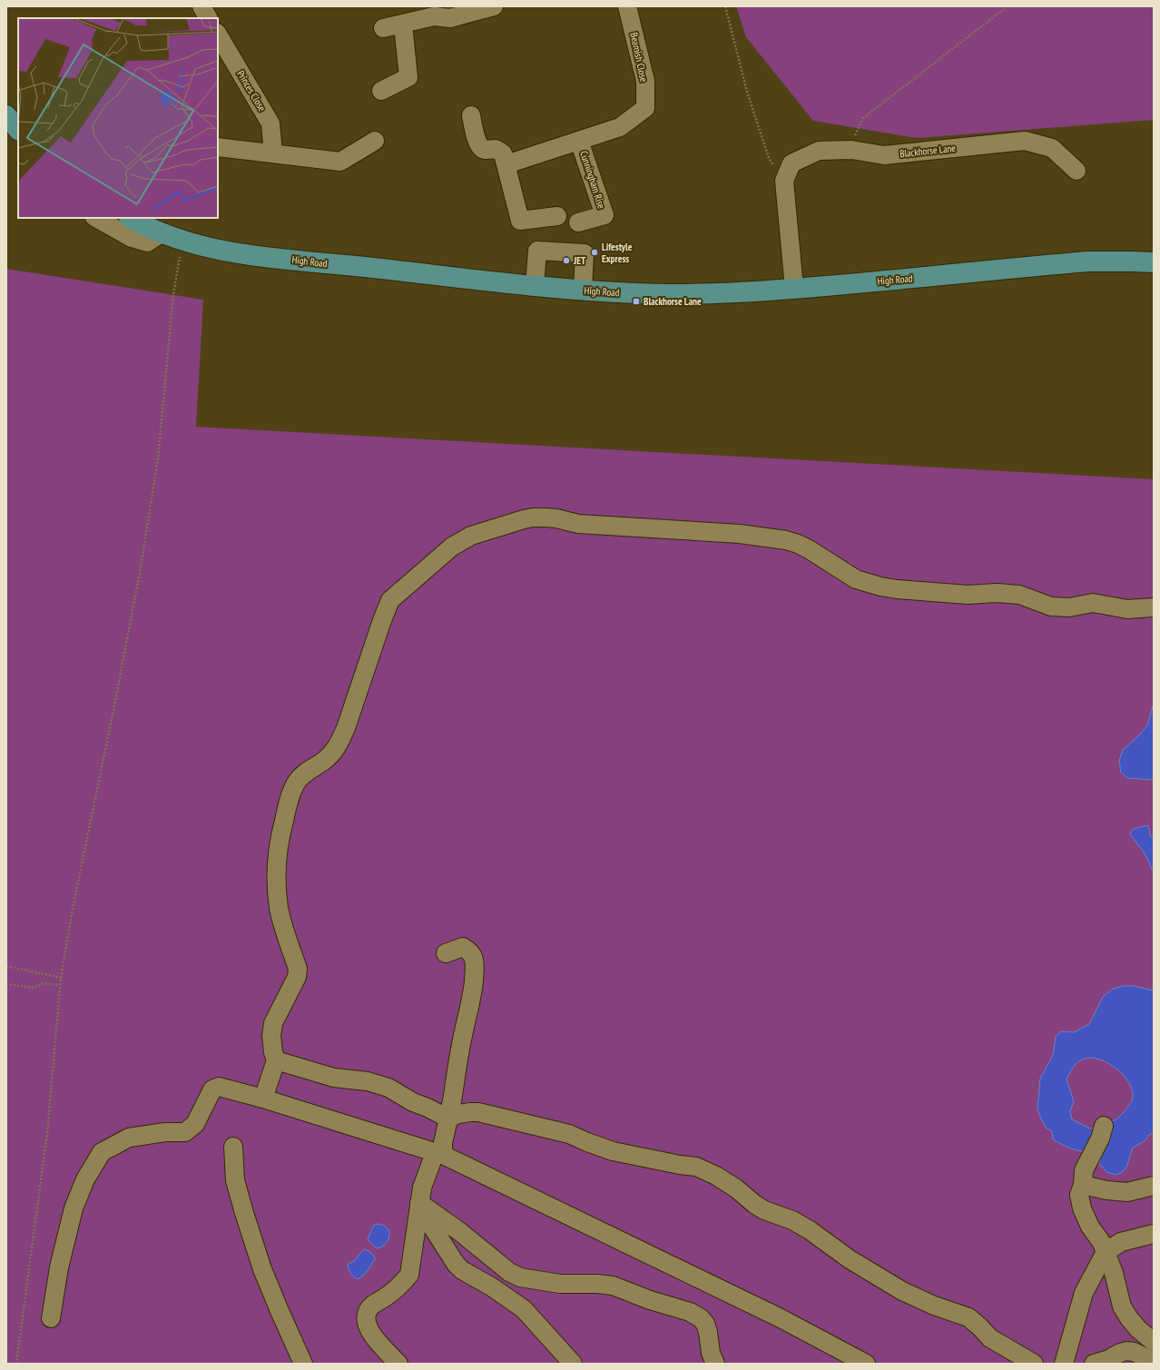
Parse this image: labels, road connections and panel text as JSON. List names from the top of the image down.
{
  "streets": {
    "main road": ["High Road"],
    "street": [
      "Beamish Close",
      "Princes Close",
      "Blackhorse Lane",
      "Cunningham Rise"
    ]
  },
  "crossings": [
    ["Beamish Close", "Cunningham Rise"],
    ["Blackhorse Lane", "High Road"]
  ],
  "places": {
    "other": ["Lifestyle Express", "JET"],
    "transit": ["Blackhorse Lane"]
  }
}
